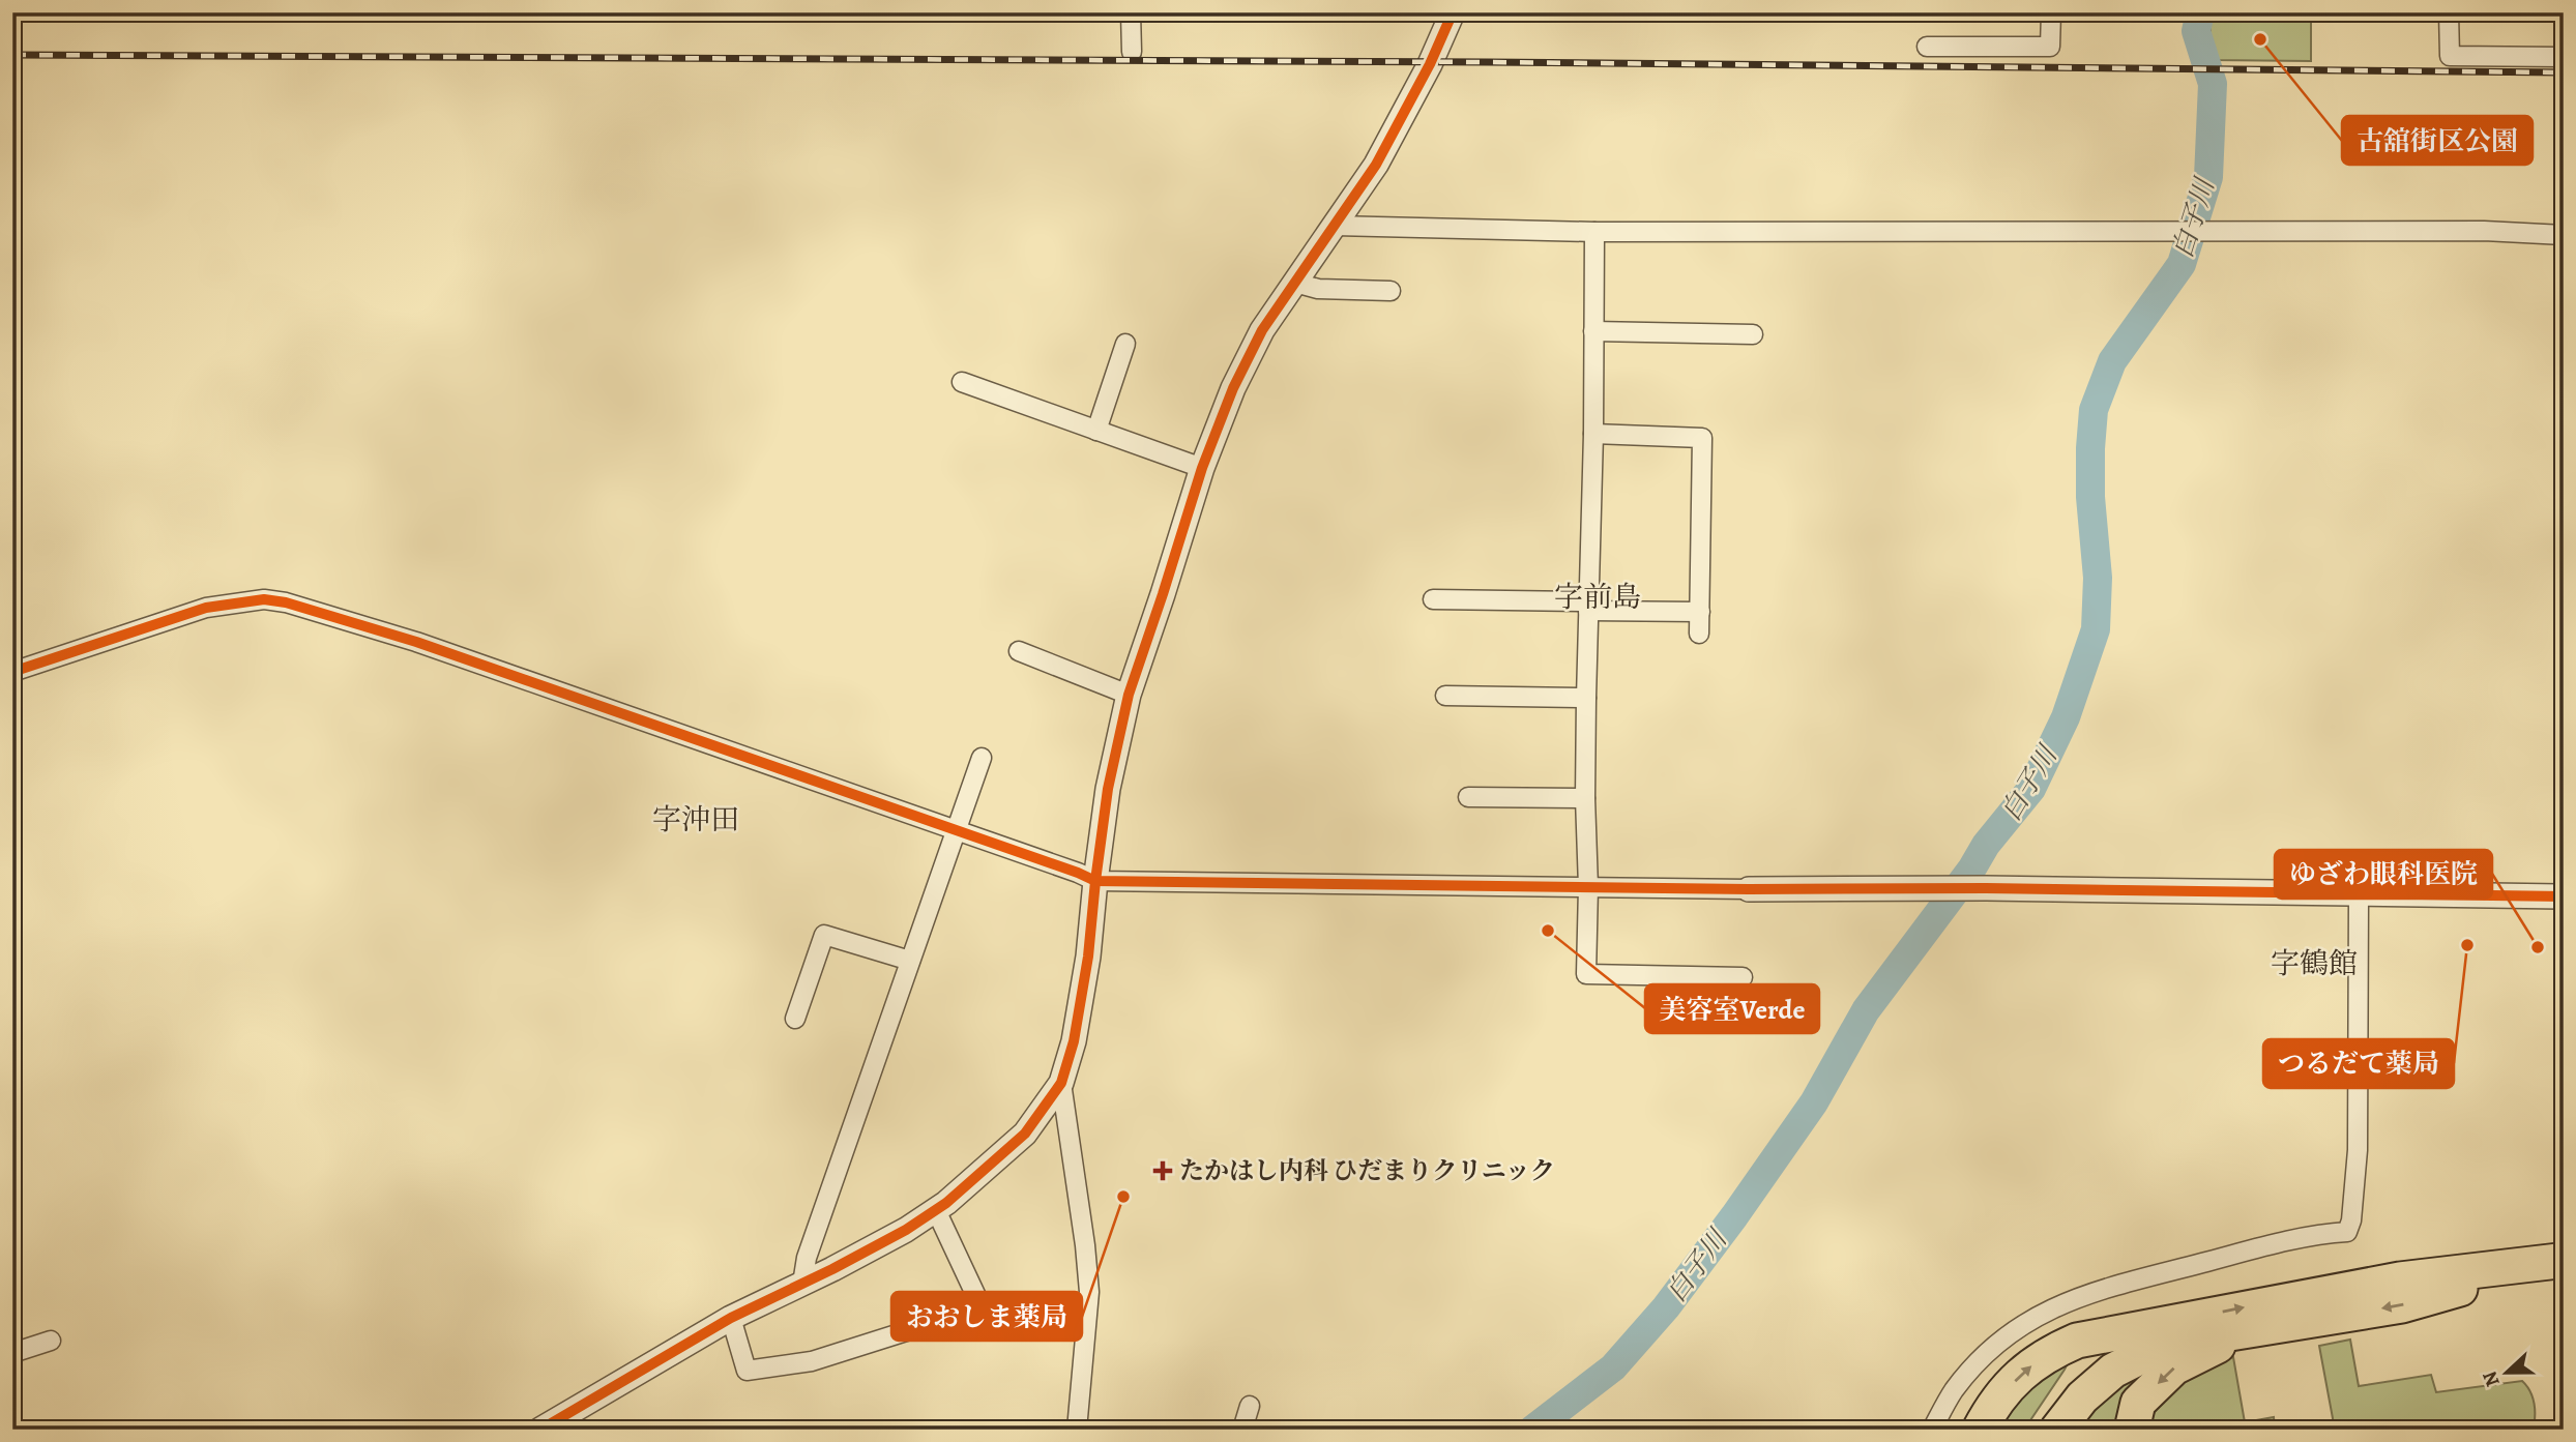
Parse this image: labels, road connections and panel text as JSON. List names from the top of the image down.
{
  "districts": ["字前島", "字沖田", "字鶴館"],
  "water": ["白子川"],
  "places": {
    "other": [
      "古舘街区公園",
      "美容室Verde",
      "つるだて薬局",
      "ゆざわ眼科医院",
      "おおしま薬局"
    ],
    "health": ["たかはし内科 ひだまりクリニック"]
  },
  "north": "left"
}
